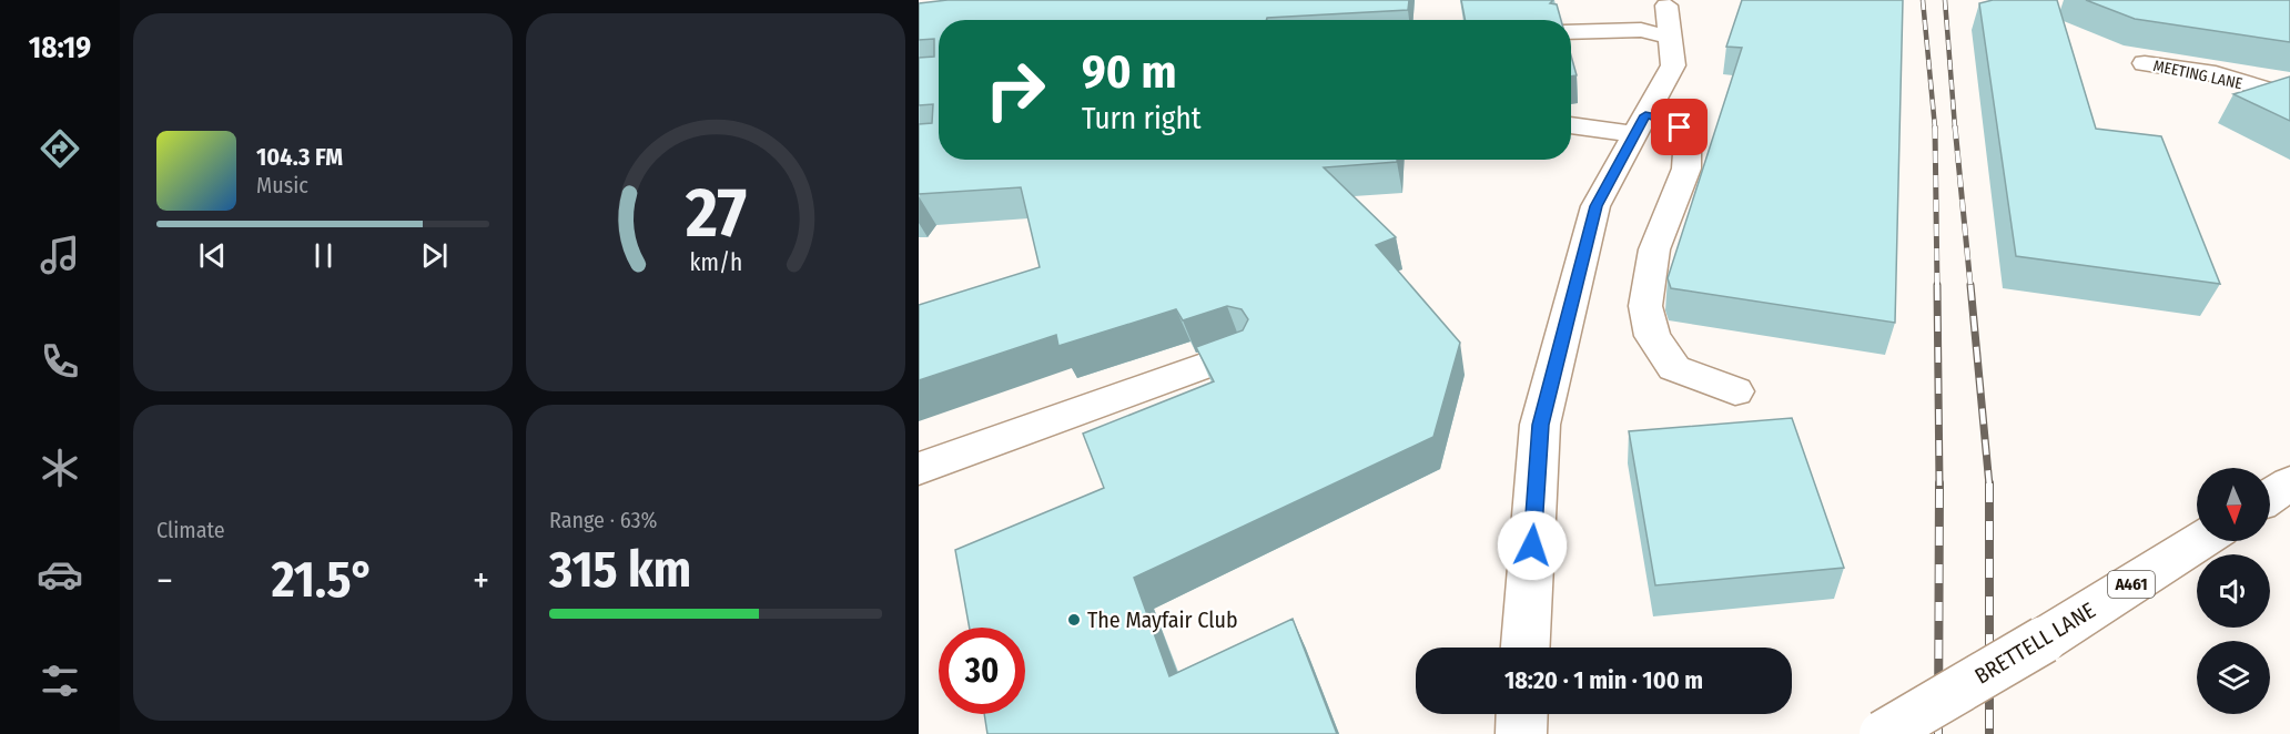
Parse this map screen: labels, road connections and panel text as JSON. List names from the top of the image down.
{
  "streets": {
    "street": ["MEETING LANE", "A461", "BRETTELL LANE"]
  },
  "places": ["The Mayfair Club"],
  "north": "bottom",
  "page": {
    "tabs": "18:19",
    "turn": ["90 m", "Turn right"],
    "song": ["104.3 FM", "Music"],
    "tile": [
      "Climate",
      ["Range · 63%", "315 km"]
    ],
    "heat": ["−", "21.5°", "+"],
    "limit": "30",
    "trip": "18:20 · 1 min · 100 m",
    "gauge": ["27", "km/h"]
  }
}
